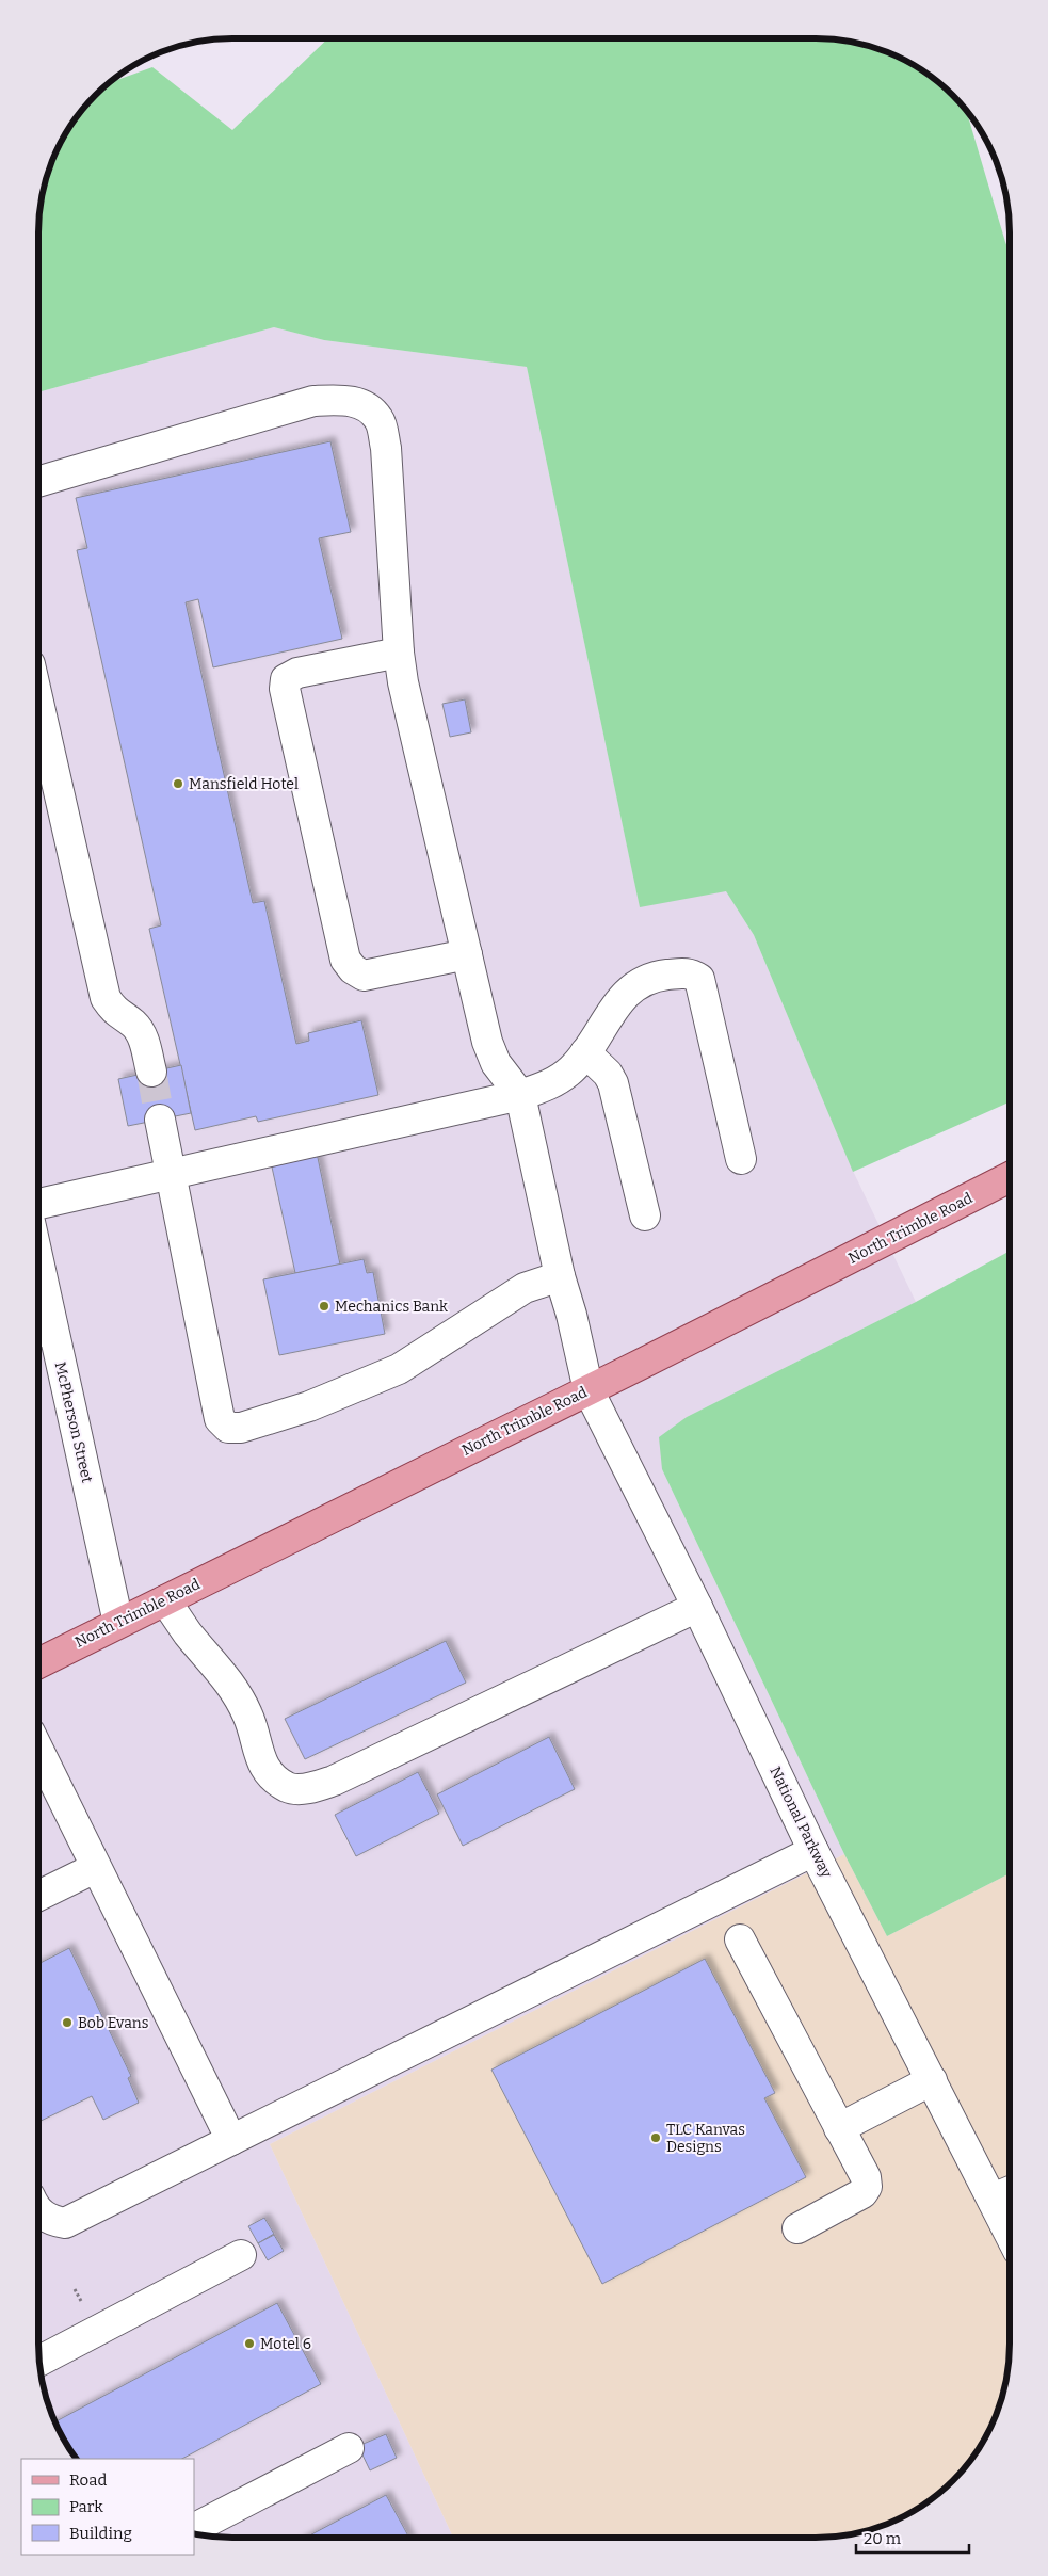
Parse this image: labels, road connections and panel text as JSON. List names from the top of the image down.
{
  "streets": {
    "main road": ["North Trimble Road"],
    "street": ["McPherson Street", "National Parkway"]
  },
  "crossings": [
    ["North Trimble Road", "McPherson Street"],
    ["North Trimble Road", "National Parkway"]
  ],
  "places": [
    "Mansfield Hotel",
    "Mechanics Bank",
    "Bob Evans",
    "TLC Kanvas Designs",
    "Motel 6"
  ],
  "legend": ["Road", "Park", "Building"],
  "scale_bar": "20 m"
}
